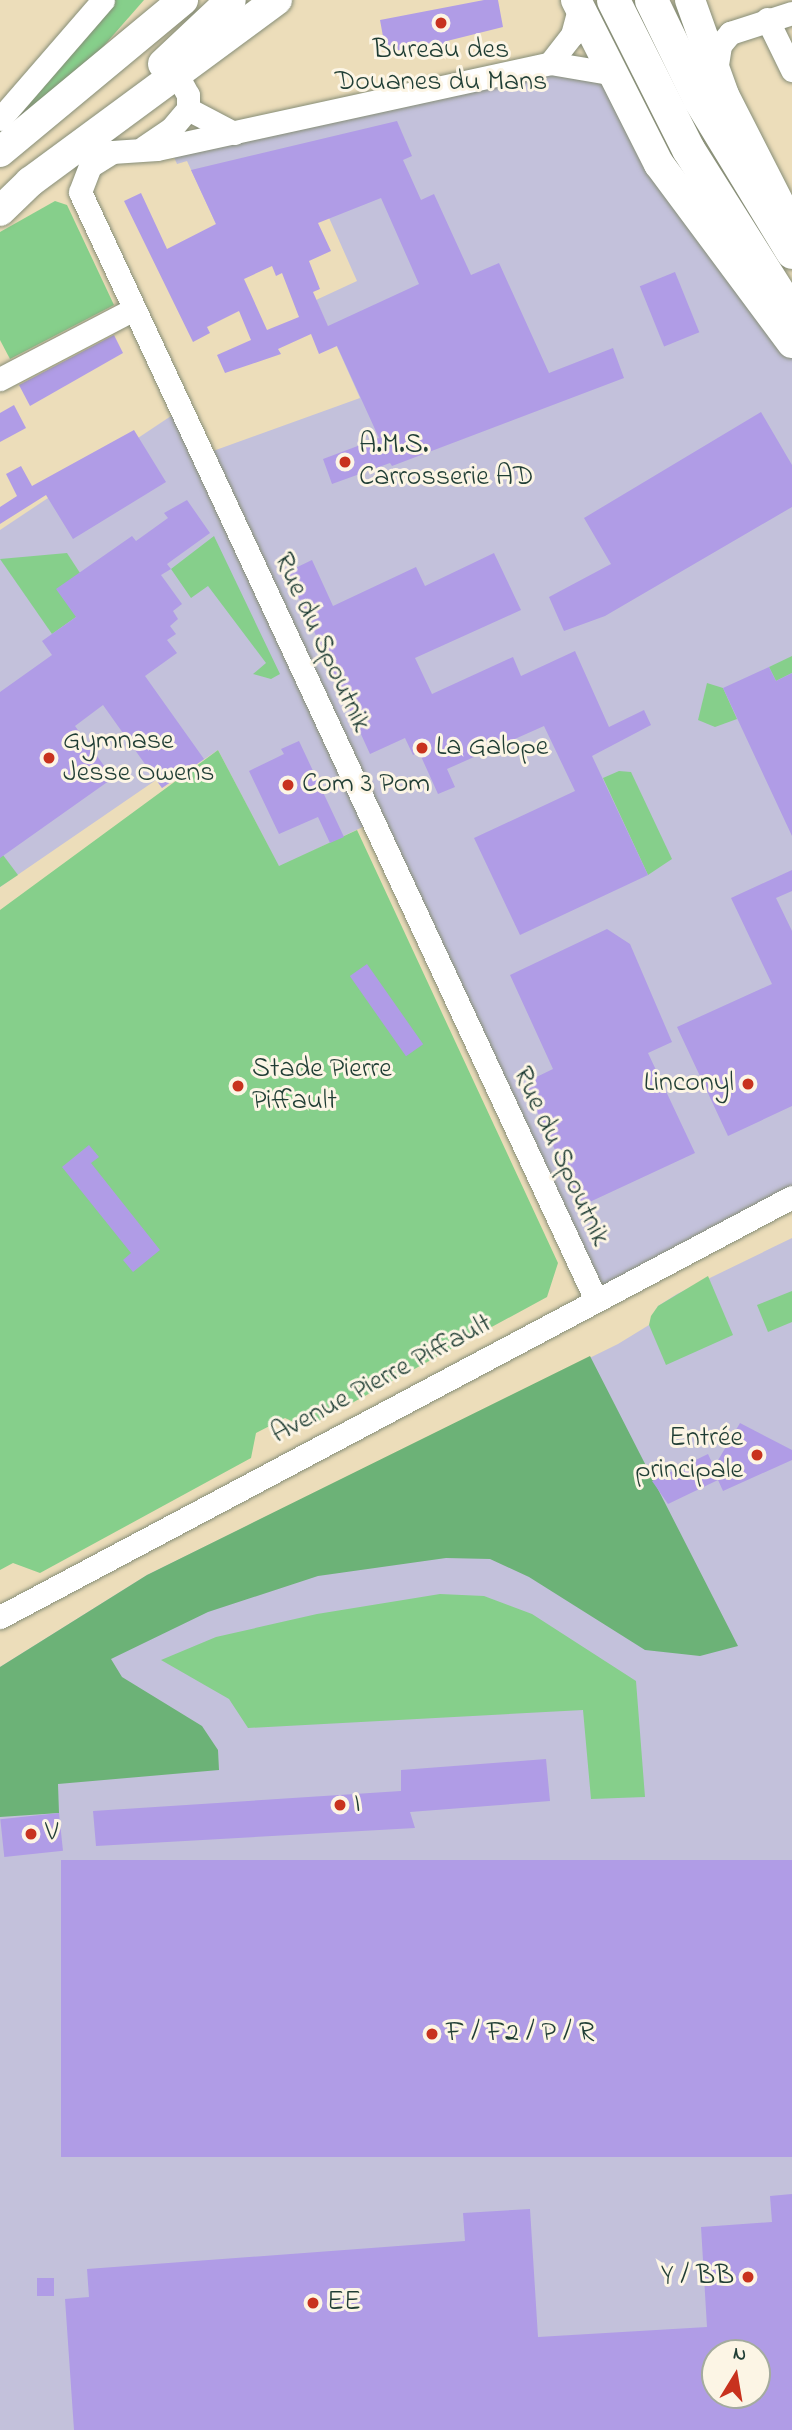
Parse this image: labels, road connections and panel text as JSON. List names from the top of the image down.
{
  "streets": {
    "street": ["Rue du Spoutnik", "Avenue Pierre Piffault"]
  },
  "crossings": [
    ["Rue du Spoutnik", "Avenue Pierre Piffault"]
  ],
  "places": [
    "Bureau des Douanes du Mans",
    "A.M.S. Carrosserie AD",
    "La Galope",
    "Gymnase Jesse Owens",
    "Com 3 Pom",
    "Linconyl",
    "Stade Pierre Piffault",
    "Entrée principale",
    "I",
    "V",
    "F / F2 / P / R",
    "Y / BB",
    "EE"
  ],
  "north": "top"
}
